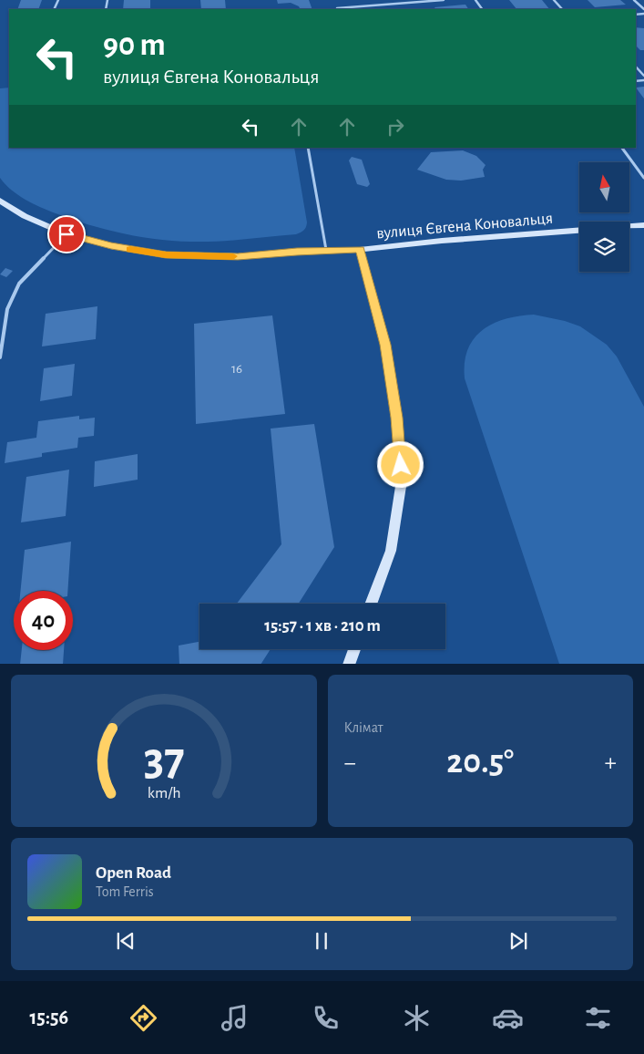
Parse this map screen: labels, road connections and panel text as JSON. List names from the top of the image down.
{
  "streets": {
    "street": ["вулиця Євгена Коновальця"]
  },
  "house_numbers": ["16"],
  "north": "top",
  "page": {
    "turn": ["90 m", "вулиця Євгена Коновальця"],
    "limit": "40",
    "trip": "15:57 · 1 хв · 210 m",
    "tile": "Клімат",
    "heat": ["−", "20.5°", "+"],
    "song": ["Open Road", "Tom Ferris"],
    "tabs": "15:56",
    "gauge": ["37", "km/h"]
  }
}
